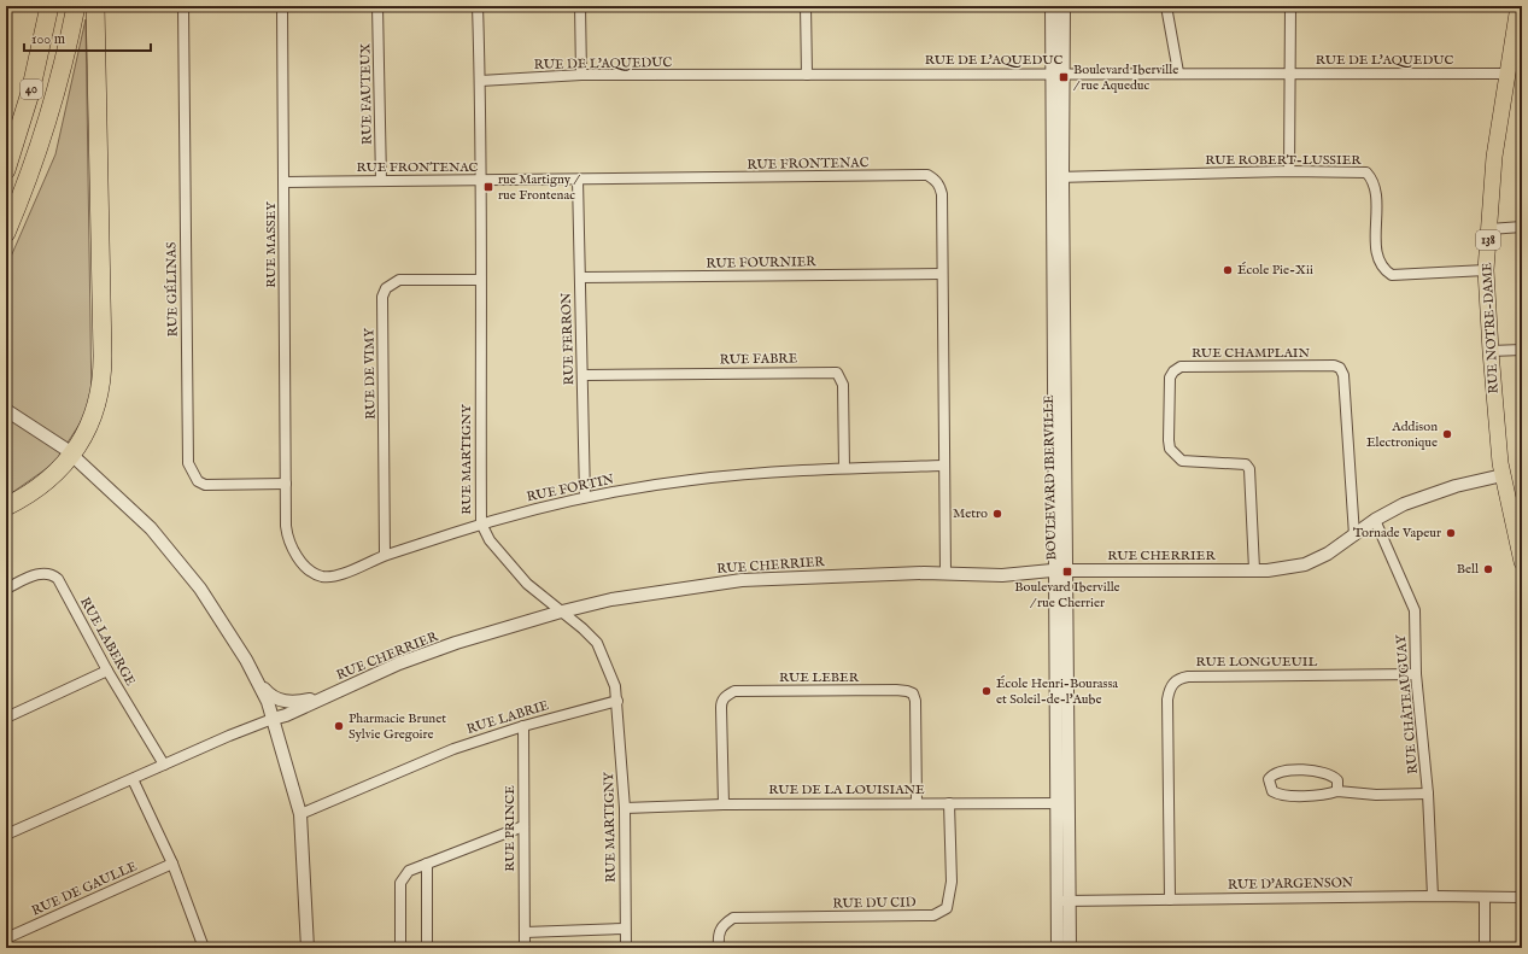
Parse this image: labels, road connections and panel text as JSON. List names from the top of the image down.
{
  "streets": {
    "highway": ["40"],
    "main road": ["138", "RUE NOTRE-DAME"],
    "street": [
      "RUE DE L'AQUEDUC",
      "RUE FAUTEUX",
      "RUE ROBERT-LUSSIER",
      "RUE FRONTENAC",
      "RUE MASSEY",
      "RUE FOURNIER",
      "RUE GÉLINAS",
      "RUE FERRON",
      "RUE CHAMPLAIN",
      "RUE FABRE",
      "RUE DE VIMY",
      "RUE MARTIGNY",
      "BOULEVARD IBERVILLE",
      "RUE FORTIN",
      "RUE CHERRIER",
      "RUE LABERGE",
      "RUE LONGUEUIL",
      "RUE LEBER",
      "RUE CHÂTEAUGUAY",
      "RUE LABRIE",
      "RUE DE LA LOUISIANE",
      "RUE PRINCE",
      "RUE D'ARGENSON",
      "RUE DE GAULLE",
      "RUE DU CID"
    ]
  },
  "crossings": [
    ["RUE DE L'AQUEDUC", "RUE NOTRE-DAME"],
    ["RUE DE L'AQUEDUC", "RUE MARTIGNY"],
    ["RUE DE L'AQUEDUC", "BOULEVARD IBERVILLE"],
    ["RUE FAUTEUX", "RUE FRONTENAC"],
    ["RUE ROBERT-LUSSIER", "RUE NOTRE-DAME"],
    ["RUE ROBERT-LUSSIER", "BOULEVARD IBERVILLE"],
    ["RUE FRONTENAC", "RUE MASSEY"],
    ["RUE FRONTENAC", "RUE FOURNIER"],
    ["RUE FRONTENAC", "RUE FERRON"],
    ["RUE FRONTENAC", "RUE MARTIGNY"],
    ["RUE FRONTENAC", "RUE FORTIN"],
    ["RUE FRONTENAC", "RUE CHERRIER"],
    ["RUE MASSEY", "RUE GÉLINAS"],
    ["RUE MASSEY", "RUE FORTIN"],
    ["RUE FOURNIER", "RUE FERRON"],
    ["RUE GÉLINAS", "RUE FORTIN"],
    ["RUE NOTRE-DAME", "RUE CHERRIER"],
    ["RUE FERRON", "RUE FABRE"],
    ["RUE FERRON", "RUE FORTIN"],
    ["RUE CHAMPLAIN", "RUE CHERRIER"],
    ["RUE FABRE", "RUE FORTIN"],
    ["RUE DE VIMY", "RUE MARTIGNY"],
    ["RUE DE VIMY", "RUE FORTIN"],
    ["RUE MARTIGNY", "RUE FORTIN"],
    ["RUE MARTIGNY", "RUE CHERRIER"],
    ["RUE MARTIGNY", "RUE LABRIE"],
    ["RUE MARTIGNY", "RUE DE LA LOUISIANE"],
    ["BOULEVARD IBERVILLE", "RUE CHERRIER"],
    ["BOULEVARD IBERVILLE", "RUE DE LA LOUISIANE"],
    ["BOULEVARD IBERVILLE", "RUE D'ARGENSON"],
    ["RUE CHERRIER", "RUE LABERGE"],
    ["RUE CHERRIER", "RUE CHÂTEAUGUAY"],
    ["RUE LONGUEUIL", "RUE CHÂTEAUGUAY"],
    ["RUE LONGUEUIL", "RUE D'ARGENSON"],
    ["RUE LEBER", "RUE DE LA LOUISIANE"],
    ["RUE CHÂTEAUGUAY", "RUE D'ARGENSON"],
    ["RUE LABRIE", "RUE PRINCE"],
    ["RUE DE LA LOUISIANE", "RUE DU CID"]
  ],
  "places": {
    "transit": ["Boulevard Iberville / rue Aqueduc", "rue Martigny / rue Frontenac", "Boulevard Iberville / rue Cherrier"],
    "other": [
      "École Pie-Xii",
      "Addison Electronique",
      "Metro",
      "Tornade Vapeur",
      "Bell",
      "École Henri-Bourassa et Soleil-de-l'Aube",
      "Pharmacie Brunet Sylvie Gregoire"
    ]
  },
  "scale_bar": "100 m"
}
